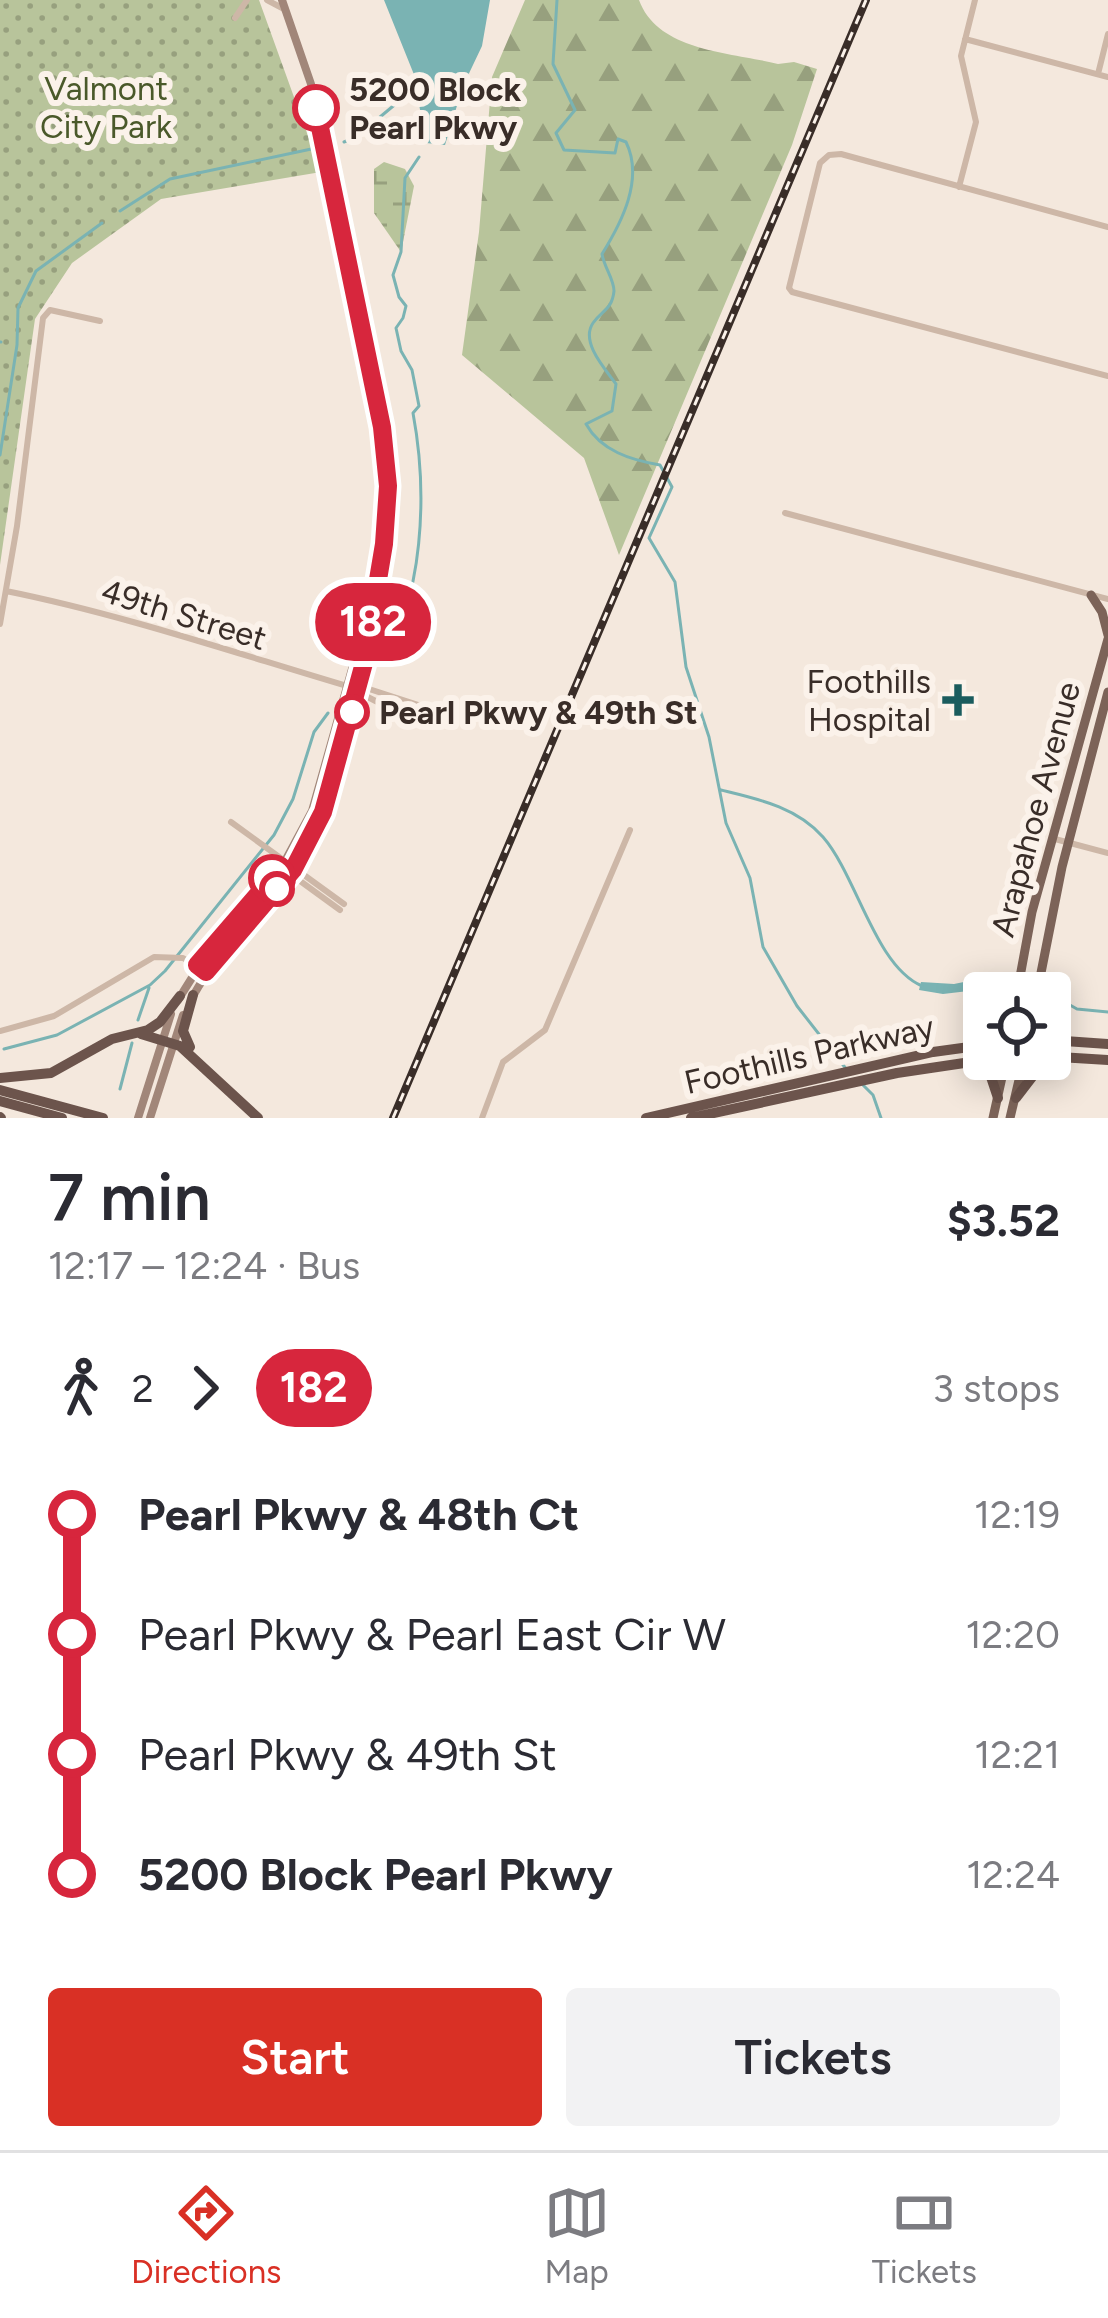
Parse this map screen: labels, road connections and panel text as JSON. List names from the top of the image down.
{
  "streets": {
    "highway": ["Foothills Parkway"],
    "main road": ["Arapahoe Avenue"],
    "street": ["49th Street"]
  },
  "parks": ["Valmont City Park"],
  "places": {
    "other": ["5200 Block Pearl Pkwy", "Pearl Pkwy & 49th St"],
    "health": ["Foothills Hospital"]
  },
  "lines": ["bus line 182"],
  "page": {
    "on_map": "182",
    "heading": ["7 min", "12:17 – 12:24 · Bus", "$3.52"],
    "legs": ["2", "182", "3 stops"],
    "list": [
      {
        "name": "Pearl Pkwy & 48th Ct",
        "value": "12:19"
      },
      {
        "name": "Pearl Pkwy & Pearl East Cir W",
        "value": "12:20"
      },
      {
        "name": "Pearl Pkwy & 49th St",
        "value": "12:21"
      },
      {
        "name": "5200 Block Pearl Pkwy",
        "value": "12:24"
      }
    ],
    "buttons": ["Start", "Tickets"],
    "tabs": ["Directions", "Map", "Tickets"]
  }
}
